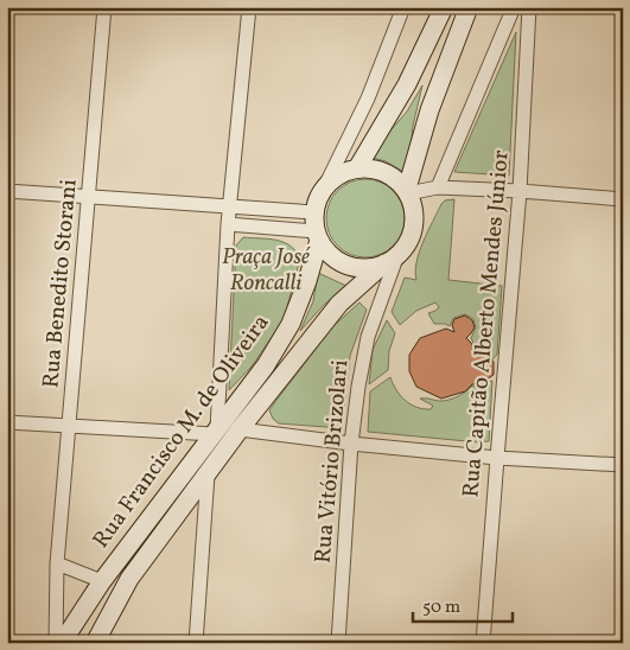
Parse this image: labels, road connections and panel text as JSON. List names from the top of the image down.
{
  "streets": {
    "main road": ["Rua Francisco M. de Oliveira"],
    "street": ["Rua Benedito Storani", "Rua Capitão Alberto Mendes Júnior", "Rua Vitório Brizolari"]
  },
  "crossings": [
    ["Rua Francisco M. de Oliveira", "Rua Vitório Brizolari"]
  ],
  "parks": ["Praça José Roncalli"],
  "scale_bar": "50 m"
}
